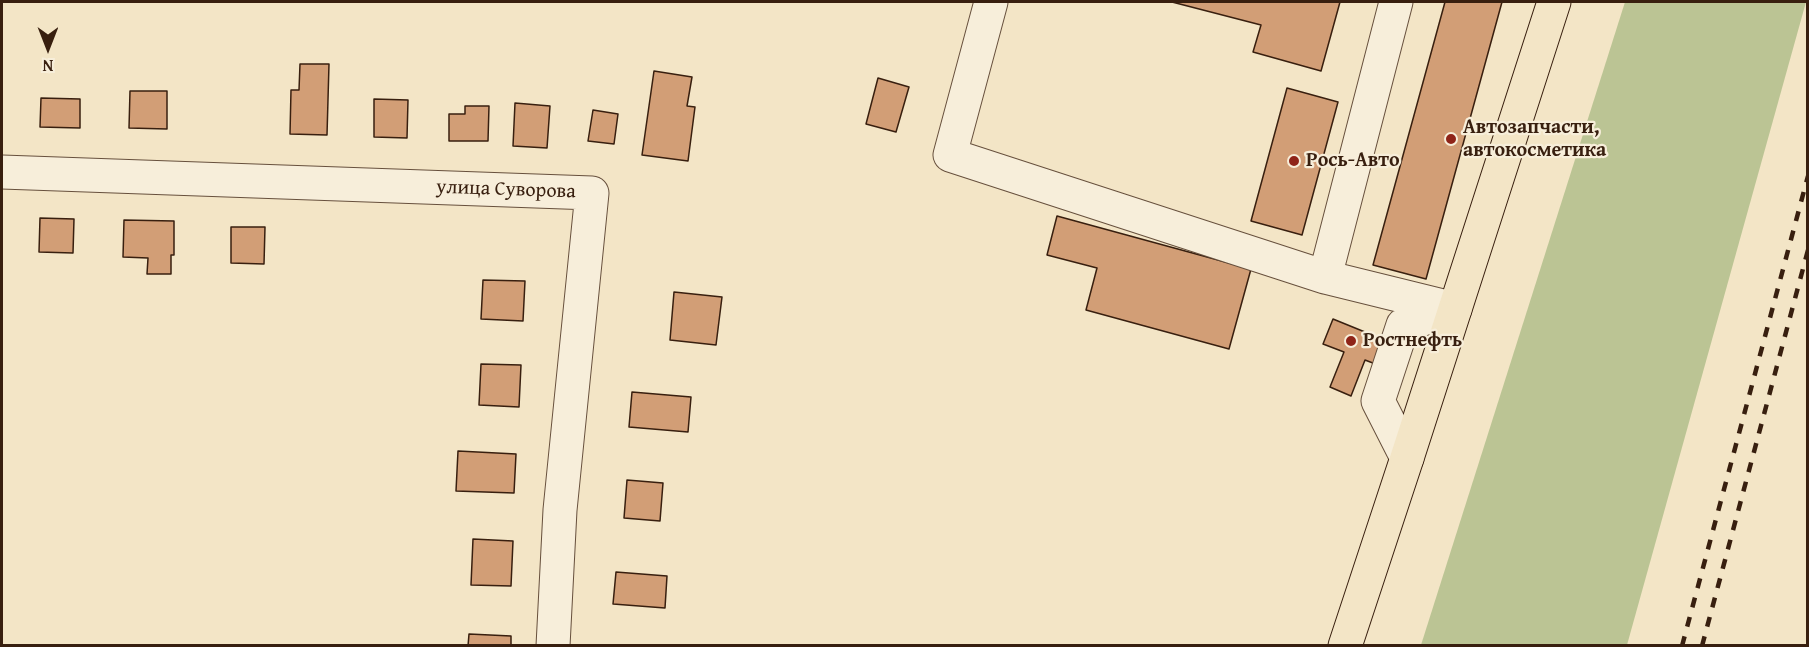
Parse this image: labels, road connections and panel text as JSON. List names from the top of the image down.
{
  "streets": {
    "street": ["улица Суворова"]
  },
  "places": ["Автозапчасти, автокосметика", "Рось-Авто", "Ростнефть"],
  "north": "bottom"
}
